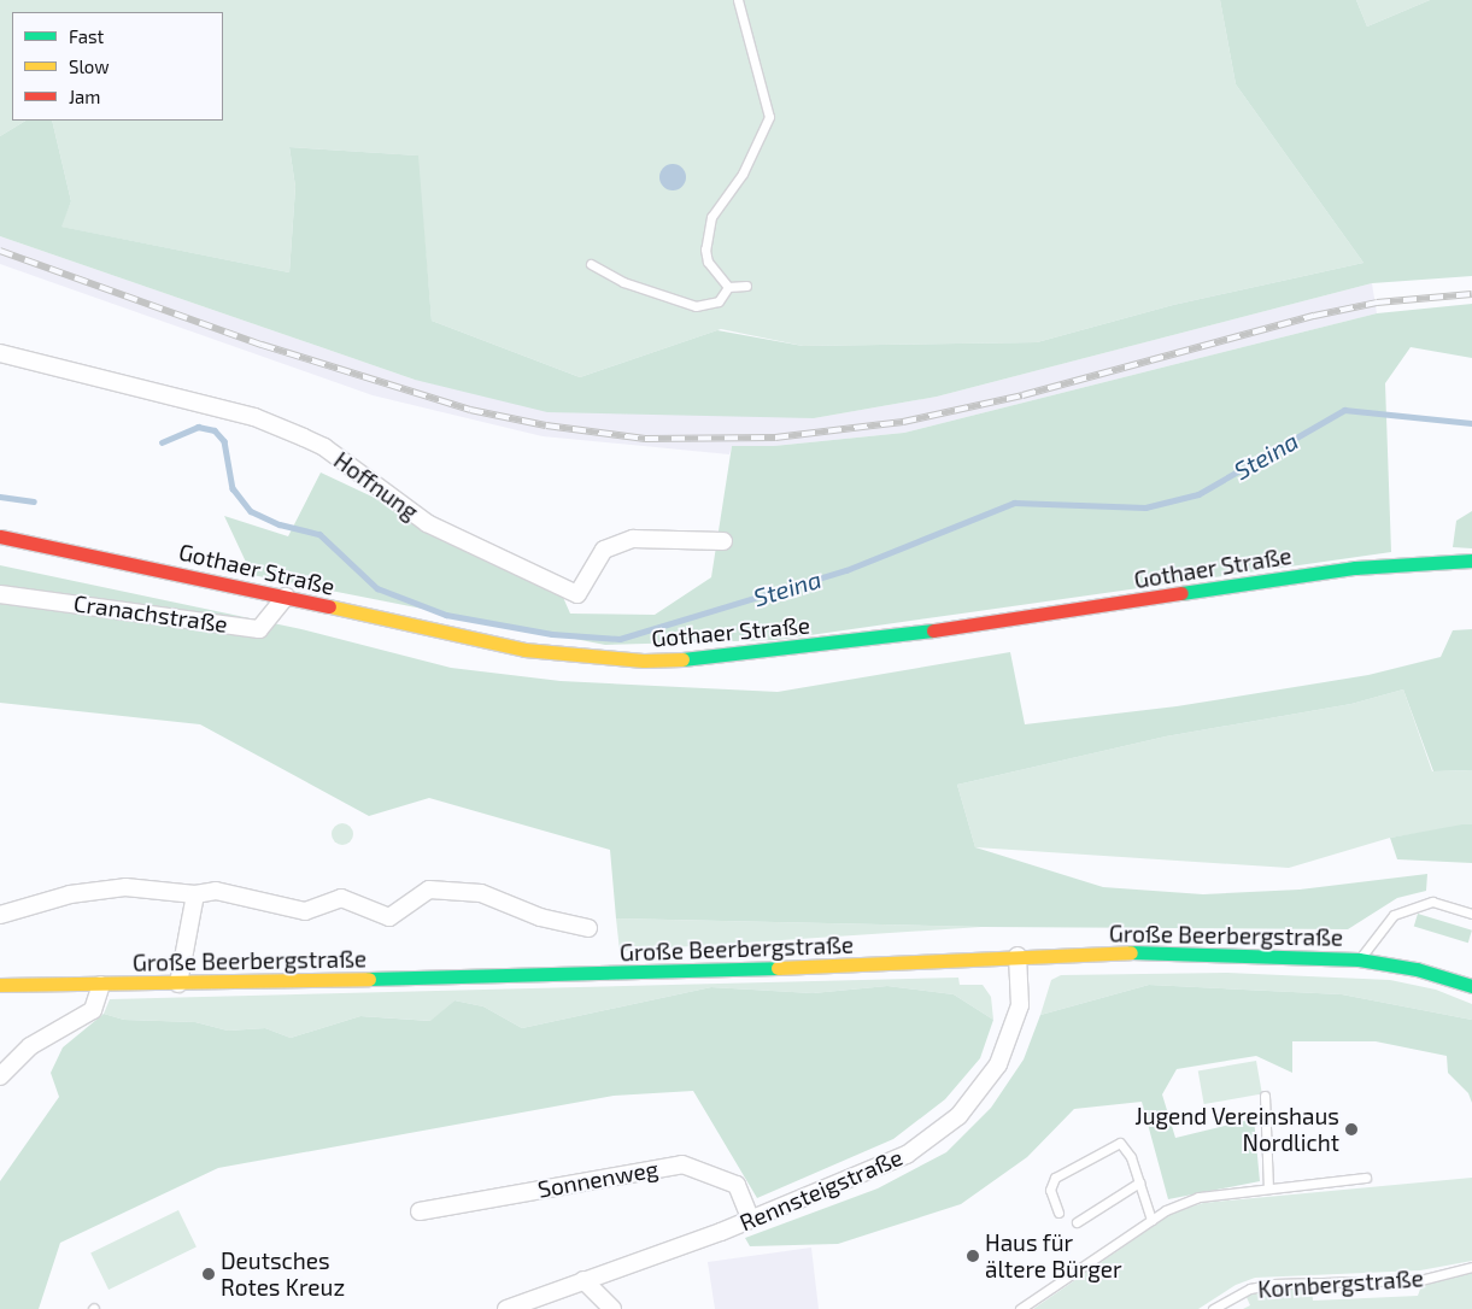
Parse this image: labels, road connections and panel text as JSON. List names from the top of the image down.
{
  "streets": {
    "main road": ["Gothaer Straße", "Große Beerbergstraße"],
    "street": [
      "Hoffnung",
      "Cranachstraße",
      "Sonnenweg",
      "Rennsteigstraße"
    ],
    "lane": ["Kornbergstraße"]
  },
  "crossings": [
    ["Gothaer Straße", "Cranachstraße"],
    ["Große Beerbergstraße", "Rennsteigstraße"],
    ["Sonnenweg", "Rennsteigstraße"]
  ],
  "water": ["Steina"],
  "places": ["Jugend Vereinshaus Nordlicht", "Haus für ältere Bürger", "Deutsches Rotes Kreuz"],
  "legend": ["Fast", "Slow", "Jam"]
}
